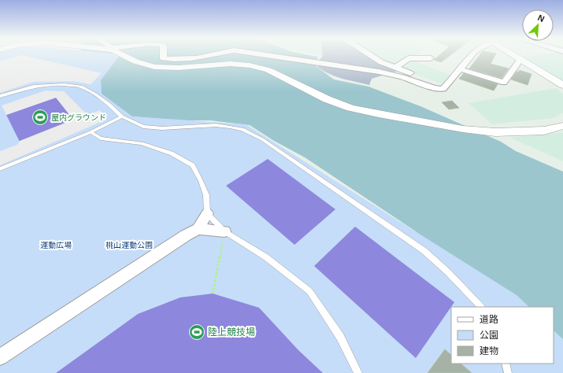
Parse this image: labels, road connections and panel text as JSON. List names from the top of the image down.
{
  "parks": ["運動広場", "桃山運動公園"],
  "places": {
    "sports": ["屋内グラウンド", "陸上競技場"]
  },
  "legend": ["道路", "公園", "建物"],
  "north": "top right"
}
